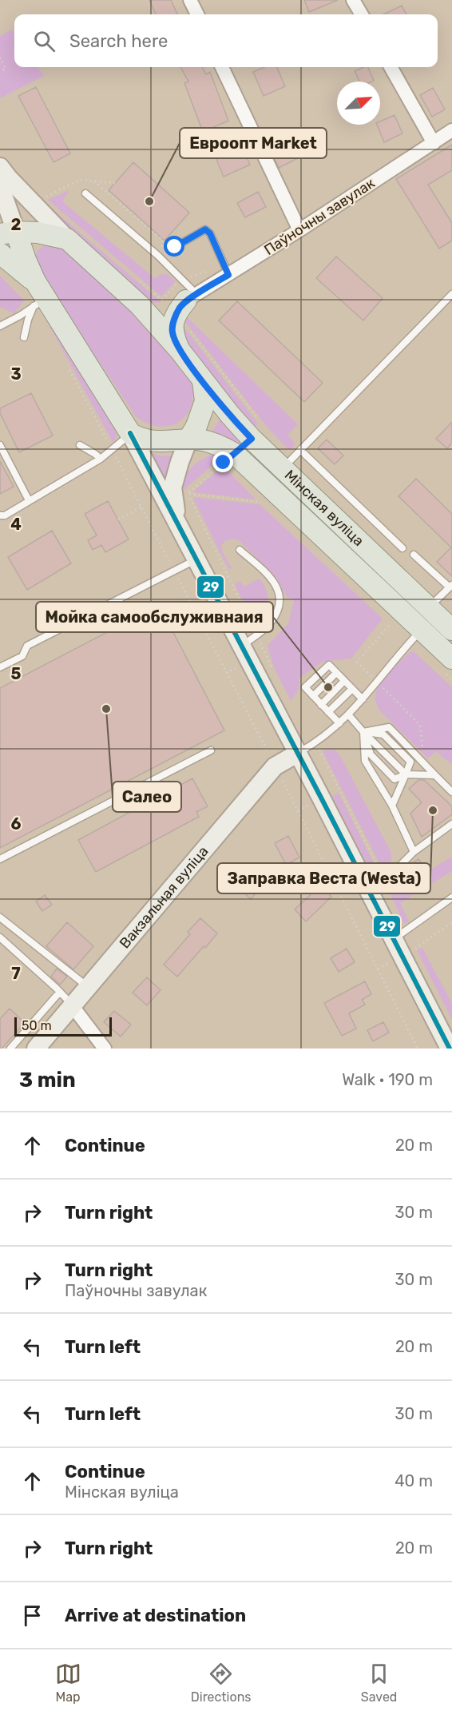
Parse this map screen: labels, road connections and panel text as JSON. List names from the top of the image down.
{
  "streets": {
    "main road": ["Мінская вуліца", "Вакзальная вуліца"],
    "street": ["Паўночны завулак"]
  },
  "places": [
    "Евроопт Market",
    "Мойка самообслуживнаия",
    "Салео",
    "Заправка Веста (Westa)"
  ],
  "lines": ["transit line 29"],
  "scale_bar": "50 m",
  "north": "top right",
  "page": {
    "search": "Search here",
    "scale": "50 m",
    "heading": ["3 min", "Walk · 190 m"],
    "list": [
      ["Continue", "20 m"],
      ["Turn right", "30 m"],
      ["Turn right", "Паўночны завулак", "30 m"],
      ["Turn left", "20 m"],
      ["Turn left", "30 m"],
      ["Continue", "Мінская вуліца", "40 m"],
      ["Turn right", "20 m"],
      "Arrive at destination"
    ],
    "nav": ["Map", "Directions", "Saved"]
  },
  "grid": {
    "rows": [
      "2",
      "3",
      "4",
      "5",
      "6",
      "7"
    ]
  }
}
